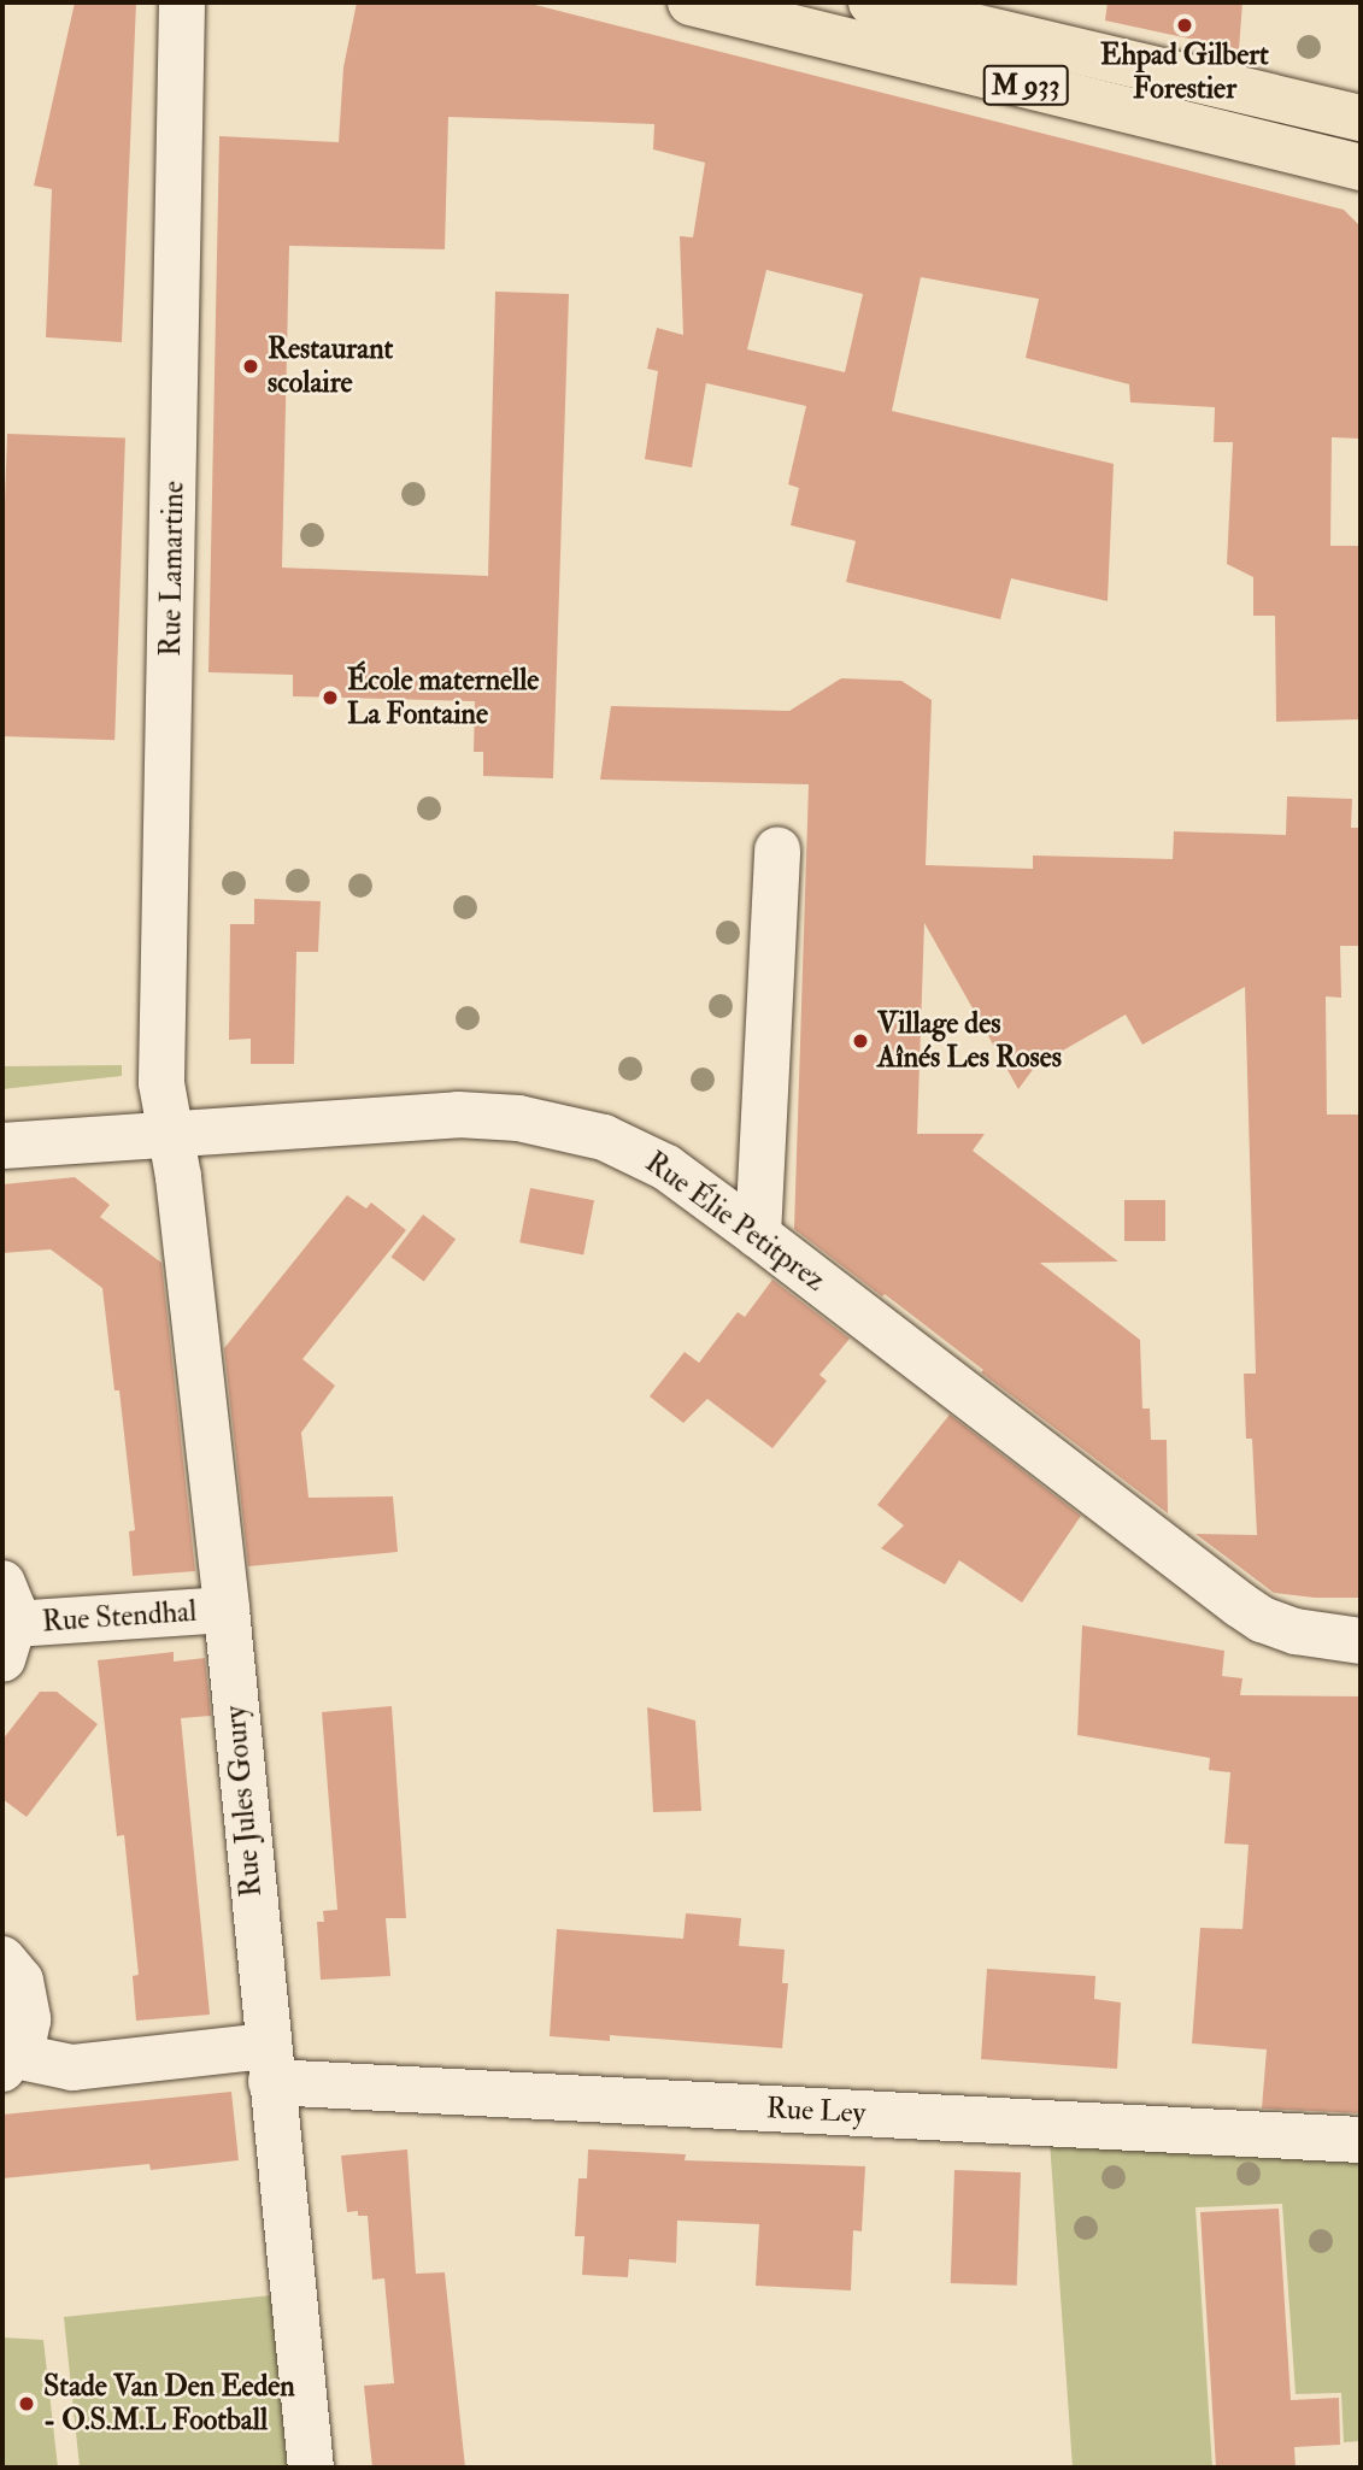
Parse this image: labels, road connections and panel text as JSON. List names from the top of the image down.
{
  "streets": {
    "main road": ["M 933"],
    "street": [
      "Rue Lamartine",
      "Rue Élie Petitprez",
      "Rue Stendhal",
      "Rue Jules Goury",
      "Rue Ley"
    ]
  },
  "crossings": [
    ["Rue Lamartine", "Rue Élie Petitprez"],
    ["Rue Lamartine", "Rue Jules Goury"],
    ["Rue Élie Petitprez", "Rue Jules Goury"],
    ["Rue Stendhal", "Rue Jules Goury"],
    ["Rue Jules Goury", "Rue Ley"]
  ],
  "places": [
    "Ehpad Gilbert Forestier",
    "Restaurant scolaire",
    "École maternelle La Fontaine",
    "Village des Aînés Les Roses",
    "Stade Van Den Eeden - O.S.M.L Football"
  ]
}
